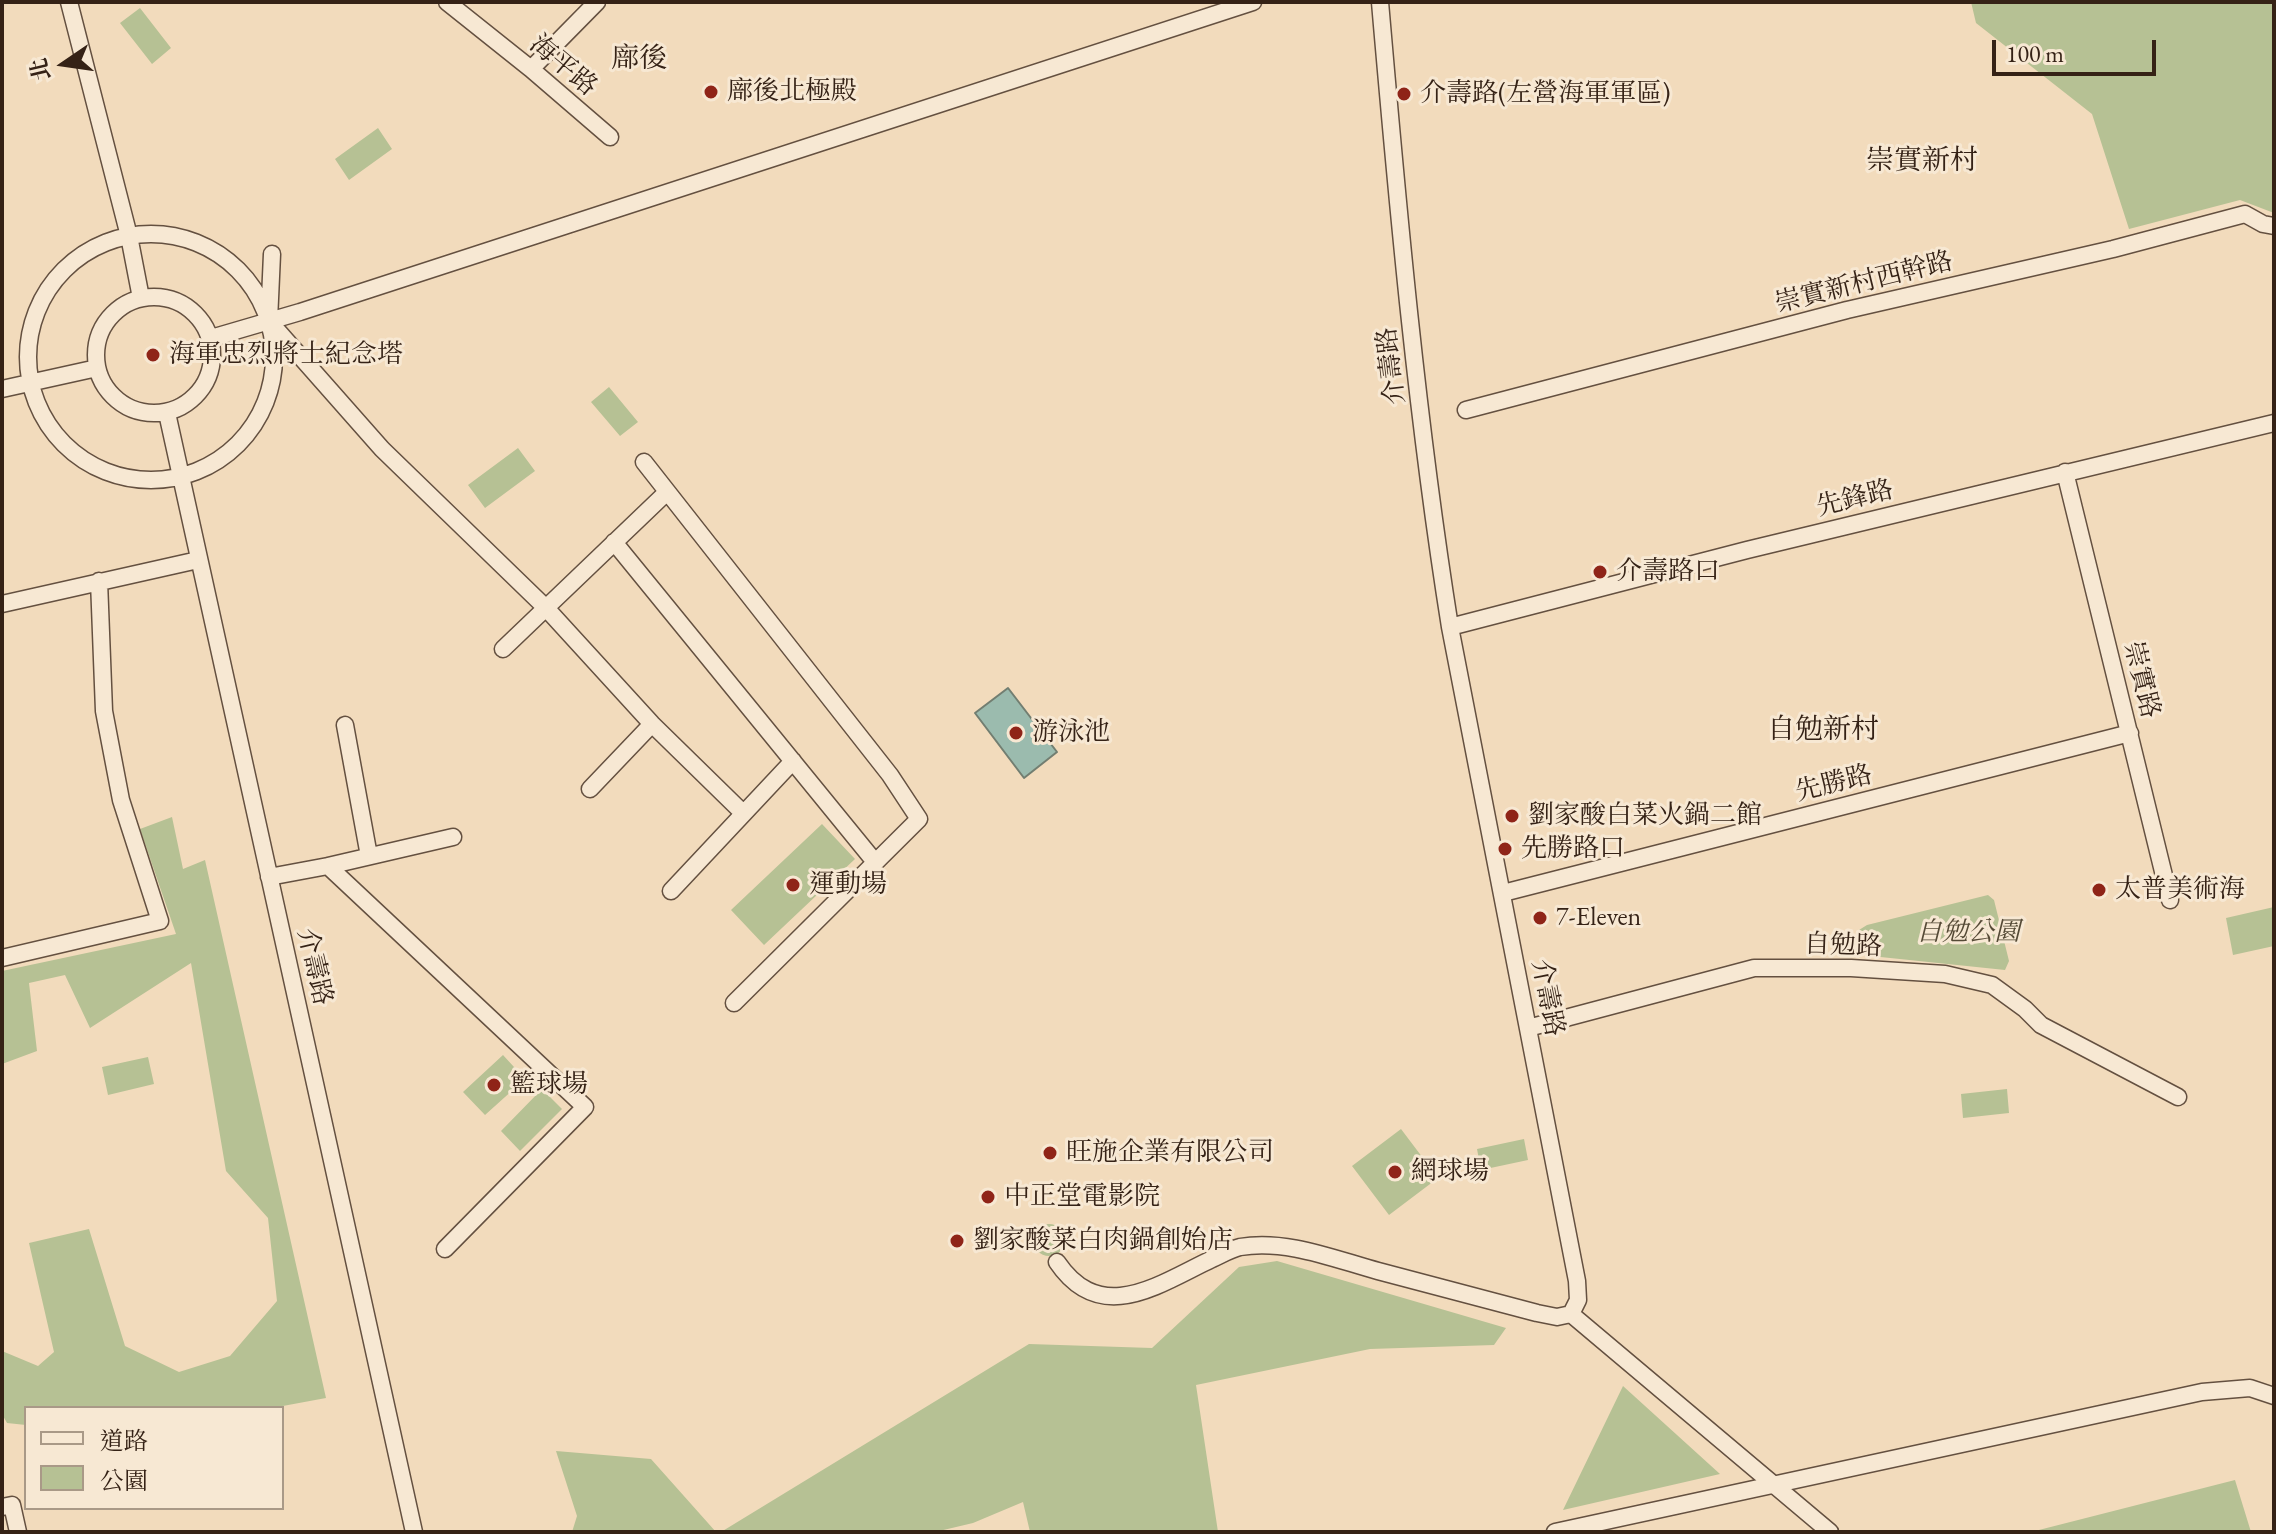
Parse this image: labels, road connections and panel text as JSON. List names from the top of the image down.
{
  "streets": {
    "street": [
      "海平路",
      "崇實新村西幹路",
      "介壽路",
      "先鋒路",
      "崇實路",
      "先勝路",
      "自勉路"
    ]
  },
  "crossings": [
    ["介壽路", "先鋒路"],
    ["介壽路", "先勝路"],
    ["介壽路", "自勉路"],
    ["先鋒路", "崇實路"],
    ["崇實路", "先勝路"]
  ],
  "districts": ["廍後", "崇實新村", "自勉新村"],
  "parks": ["自勉公園"],
  "places": [
    "廍後北極殿",
    "介壽路(左營海軍軍區)",
    "海軍忠烈將士紀念塔",
    "介壽路口",
    "游泳池",
    "劉家酸白菜火鍋二館",
    "先勝路口",
    "運動場",
    "太普美術海",
    "7-Eleven",
    "籃球場",
    "旺施企業有限公司",
    "網球場",
    "中正堂電影院",
    "劉家酸菜白肉鍋創始店"
  ],
  "legend": ["道路", "公園"],
  "scale_bar": "100 m",
  "north": "left"
}
